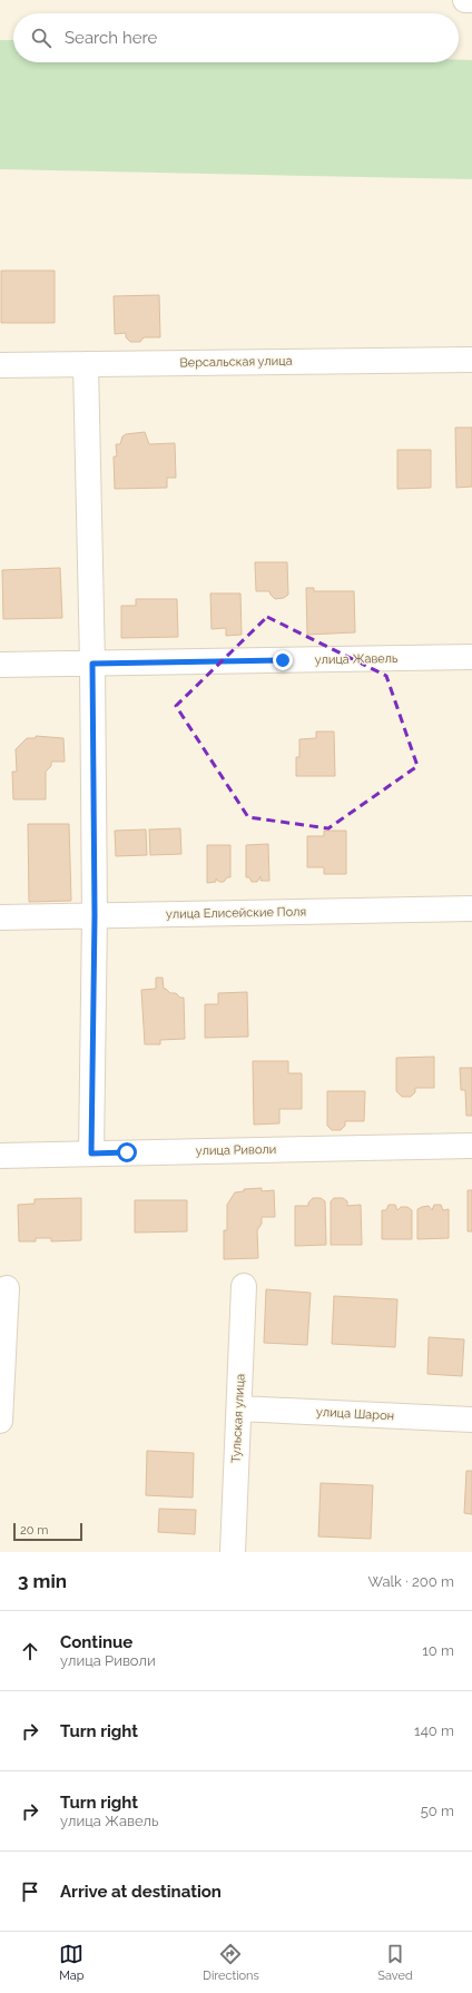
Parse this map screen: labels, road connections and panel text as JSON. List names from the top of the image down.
{
  "streets": {
    "street": [
      "Версальская улица",
      "улица Жавель",
      "улица Елисейские Поля",
      "улица Риволи",
      "улица Шарон",
      "Тульская улица"
    ]
  },
  "crossings": [
    ["улица Шарон", "Тульская улица"]
  ],
  "scale_bar": "20 m",
  "page": {
    "search": "Search here",
    "scale": "20 m",
    "heading": ["3 min", "Walk · 200 m"],
    "list": [
      ["Continue", "улица Риволи", "10 m"],
      ["Turn right", "140 m"],
      ["Turn right", "улица Жавель", "50 m"],
      "Arrive at destination"
    ],
    "nav": ["Map", "Directions", "Saved"]
  }
}
